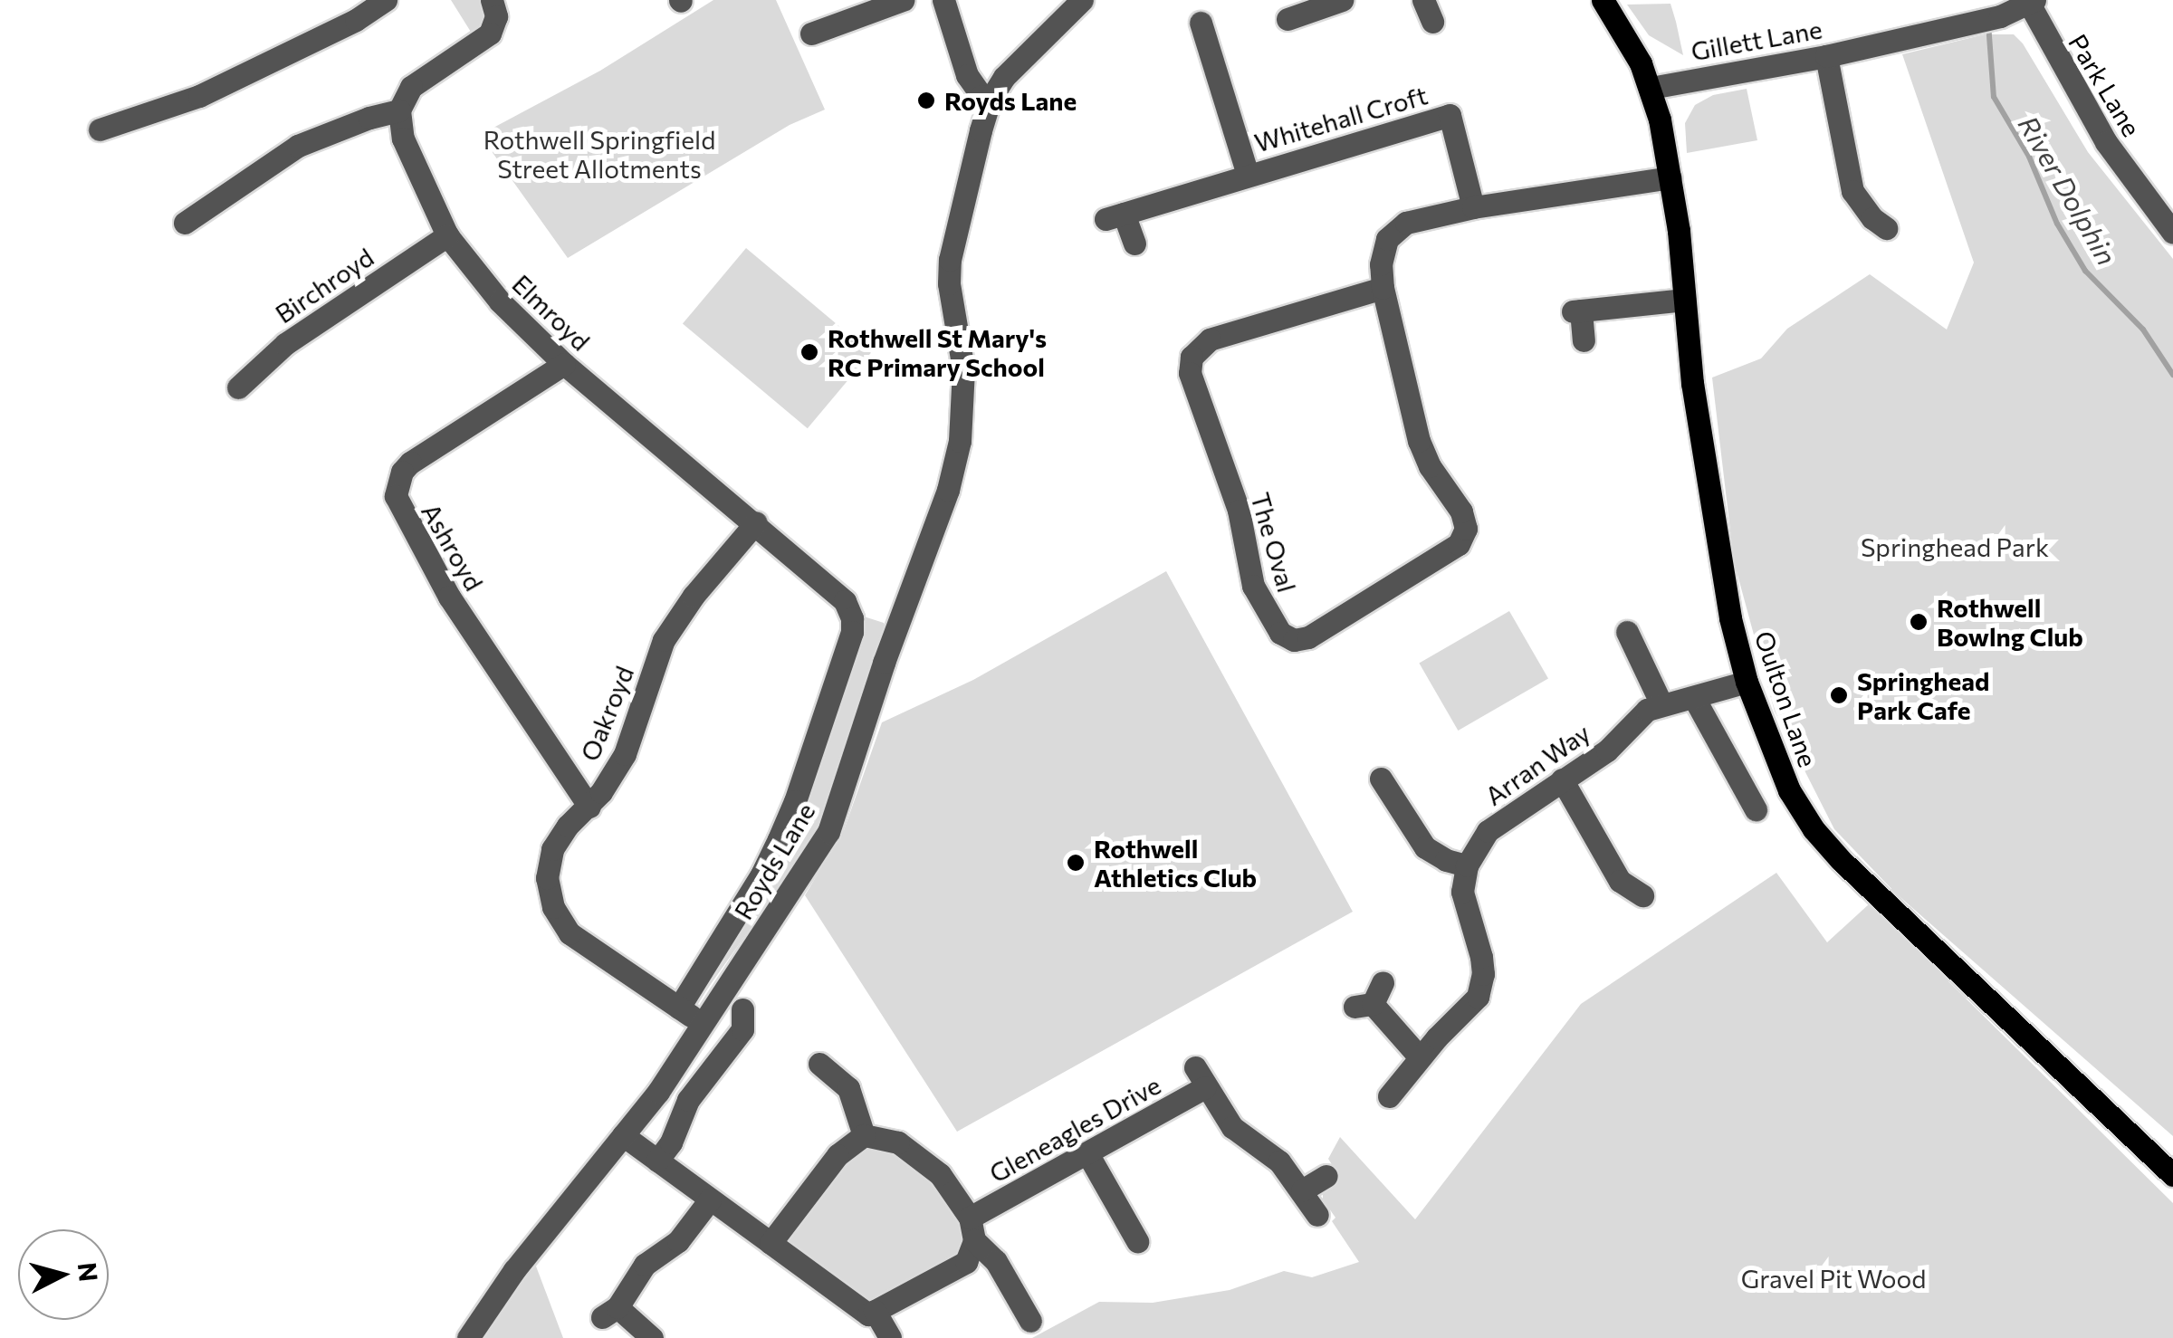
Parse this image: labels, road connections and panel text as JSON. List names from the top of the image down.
{
  "streets": {
    "main road": ["Oulton Lane"],
    "street": [
      "Gillett Lane",
      "Park Lane",
      "Whitehall Croft",
      "Birchroyd",
      "Elmroyd",
      "The Oval",
      "Ashroyd",
      "Oakroyd",
      "Arran Way",
      "Royds Lane",
      "Gleneagles Drive"
    ]
  },
  "crossings": [
    ["Gillett Lane", "Park Lane"],
    ["Gillett Lane", "Oulton Lane"],
    ["Whitehall Croft", "The Oval"],
    ["Birchroyd", "Elmroyd"],
    ["Elmroyd", "Ashroyd"],
    ["Elmroyd", "Oakroyd"],
    ["Elmroyd", "Royds Lane"],
    ["The Oval", "Oulton Lane"],
    ["Ashroyd", "Oakroyd"],
    ["Oulton Lane", "Arran Way"],
    ["Oakroyd", "Royds Lane"]
  ],
  "water": ["River Dolphin"],
  "parks": ["Rothwell Springfield Street Allotments", "Springhead Park", "Gravel Pit Wood"],
  "places": [
    "Royds Lane",
    "Rothwell St Mary's RC Primary School",
    "Rothwell Bowlng Club",
    "Springhead Park Cafe",
    "Rothwell Athletics Club"
  ],
  "north": "right"
}
